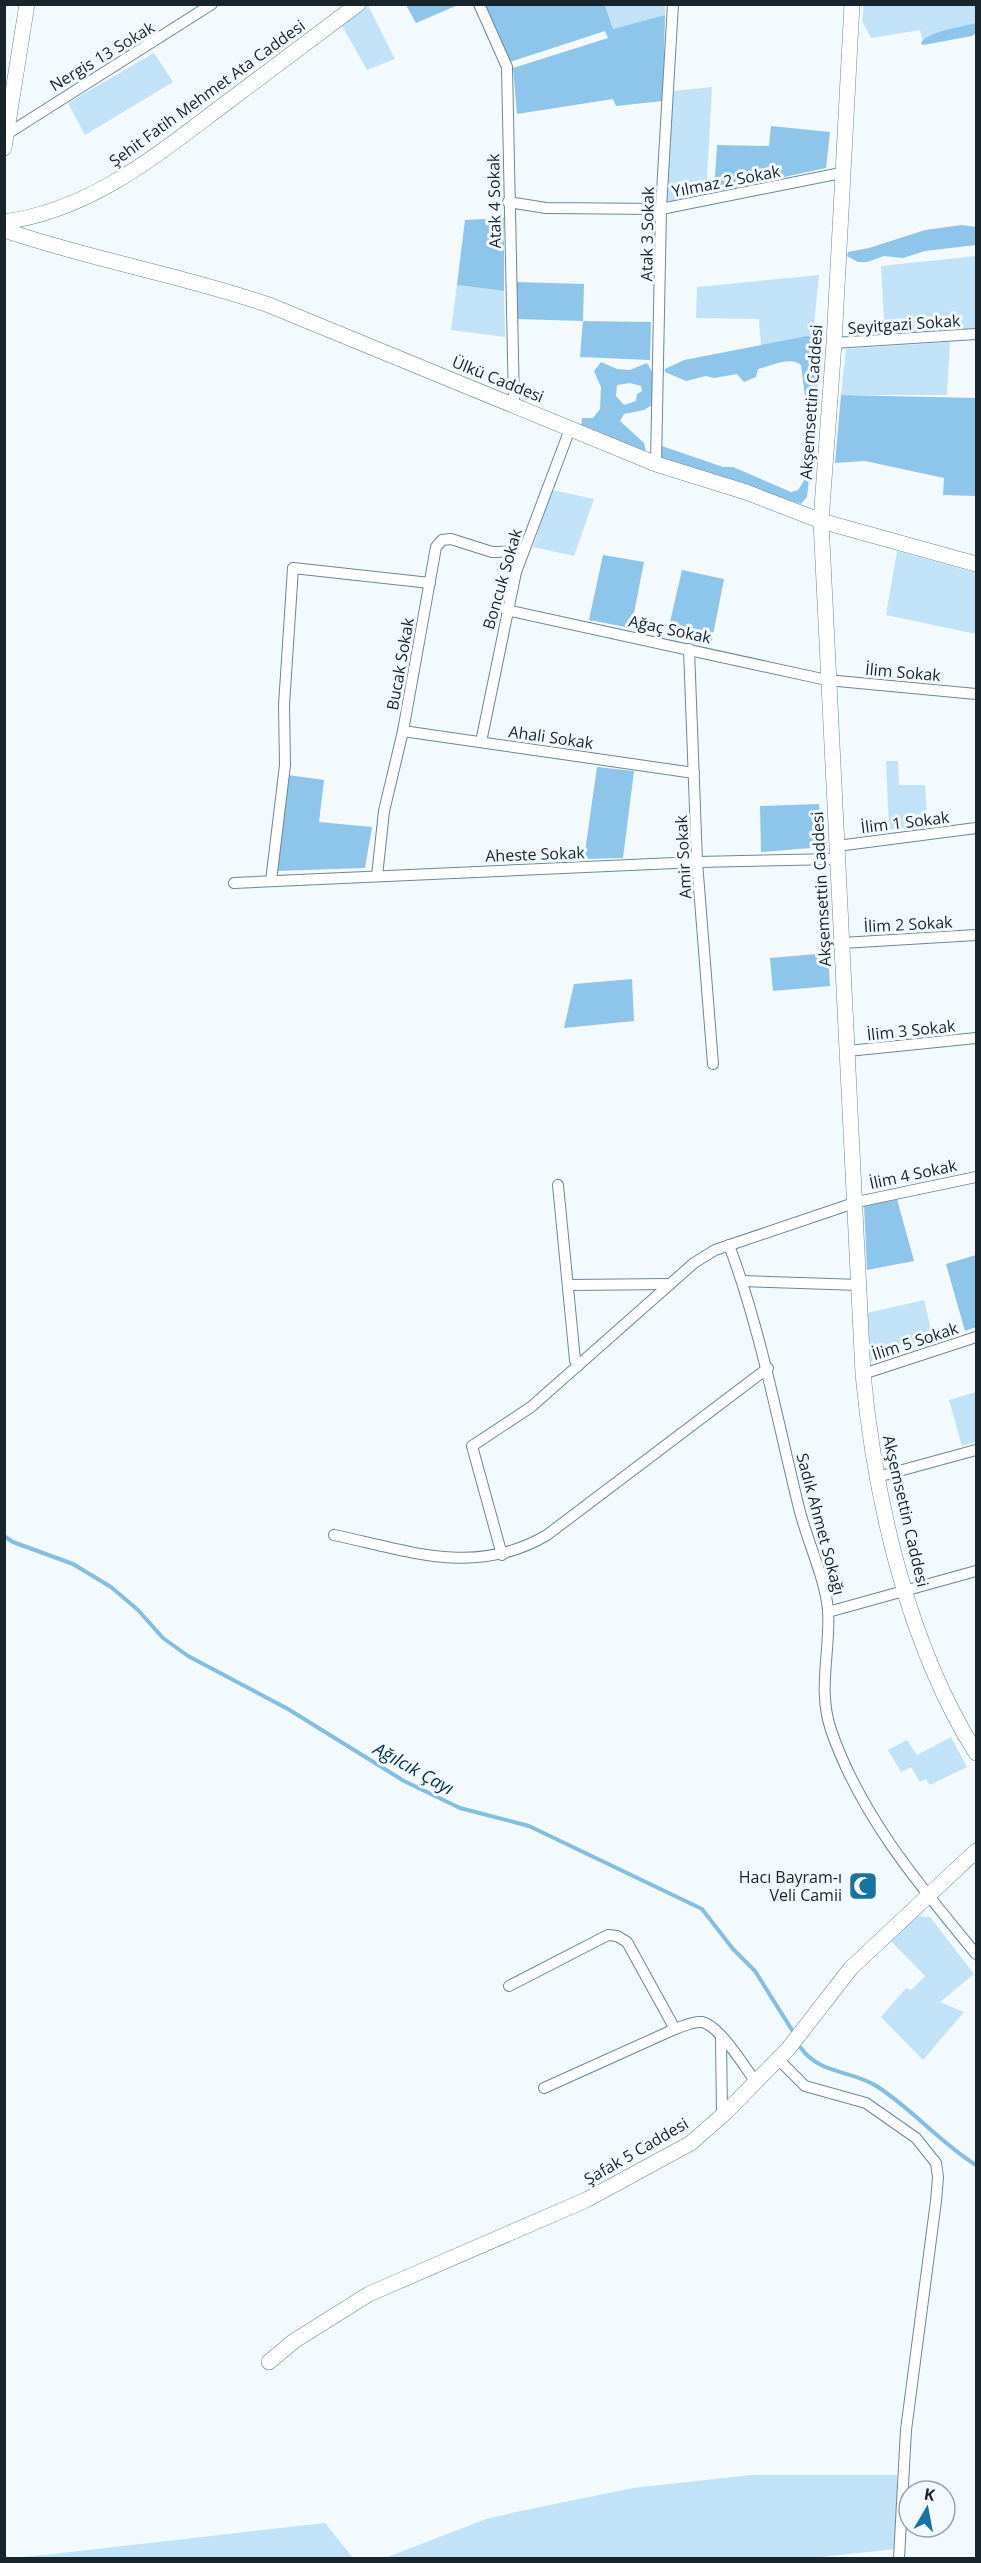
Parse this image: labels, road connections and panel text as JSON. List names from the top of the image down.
{
  "streets": {
    "street": [
      "Nergis 13 Sokak",
      "Şehit Fatih Mehmet Ata Caddesi",
      "Yılmaz 2 Sokak",
      "Atak 4 Sokak",
      "Atak 3 Sokak",
      "Seyitgazi Sokak",
      "Ülkü Caddesi",
      "Akşemsettin Caddesi",
      "Boncuk Sokak",
      "Ağaç Sokak",
      "Bucak Sokak",
      "İlim Sokak",
      "Ahali Sokak",
      "İlim 1 Sokak",
      "Aheste Sokak",
      "Amir Sokak",
      "İlim 2 Sokak",
      "İlim 3 Sokak",
      "İlim 4 Sokak",
      "İlim 5 Sokak",
      "Sadık Ahmet Sokağı",
      "Şafak 5 Caddesi"
    ]
  },
  "crossings": [
    ["Yılmaz 2 Sokak", "Atak 4 Sokak"],
    ["Yılmaz 2 Sokak", "Atak 3 Sokak"],
    ["Yılmaz 2 Sokak", "Akşemsettin Caddesi"],
    ["Atak 4 Sokak", "Ülkü Caddesi"],
    ["Atak 3 Sokak", "Ülkü Caddesi"],
    ["Seyitgazi Sokak", "Akşemsettin Caddesi"],
    ["Ülkü Caddesi", "Akşemsettin Caddesi"],
    ["Ülkü Caddesi", "Boncuk Sokak"],
    ["Akşemsettin Caddesi", "Ağaç Sokak"],
    ["Akşemsettin Caddesi", "İlim Sokak"],
    ["Akşemsettin Caddesi", "İlim 1 Sokak"],
    ["Akşemsettin Caddesi", "Aheste Sokak"],
    ["Akşemsettin Caddesi", "İlim 2 Sokak"],
    ["Akşemsettin Caddesi", "İlim 3 Sokak"],
    ["Akşemsettin Caddesi", "İlim 4 Sokak"],
    ["Akşemsettin Caddesi", "İlim 5 Sokak"],
    ["Boncuk Sokak", "Ağaç Sokak"],
    ["Boncuk Sokak", "Bucak Sokak"],
    ["Boncuk Sokak", "Ahali Sokak"],
    ["Ağaç Sokak", "İlim Sokak"],
    ["Ağaç Sokak", "Amir Sokak"],
    ["Bucak Sokak", "Ahali Sokak"],
    ["Bucak Sokak", "Aheste Sokak"],
    ["Ahali Sokak", "Amir Sokak"],
    ["İlim 1 Sokak", "Aheste Sokak"],
    ["Aheste Sokak", "Amir Sokak"],
    ["İlim 4 Sokak", "Sadık Ahmet Sokağı"],
    ["Sadık Ahmet Sokağı", "Şafak 5 Caddesi"]
  ],
  "water": ["Ağılcık Çayı"],
  "places": {
    "mosque": ["Hacı Bayram-ı Veli Camii"]
  },
  "north": "top"
}
